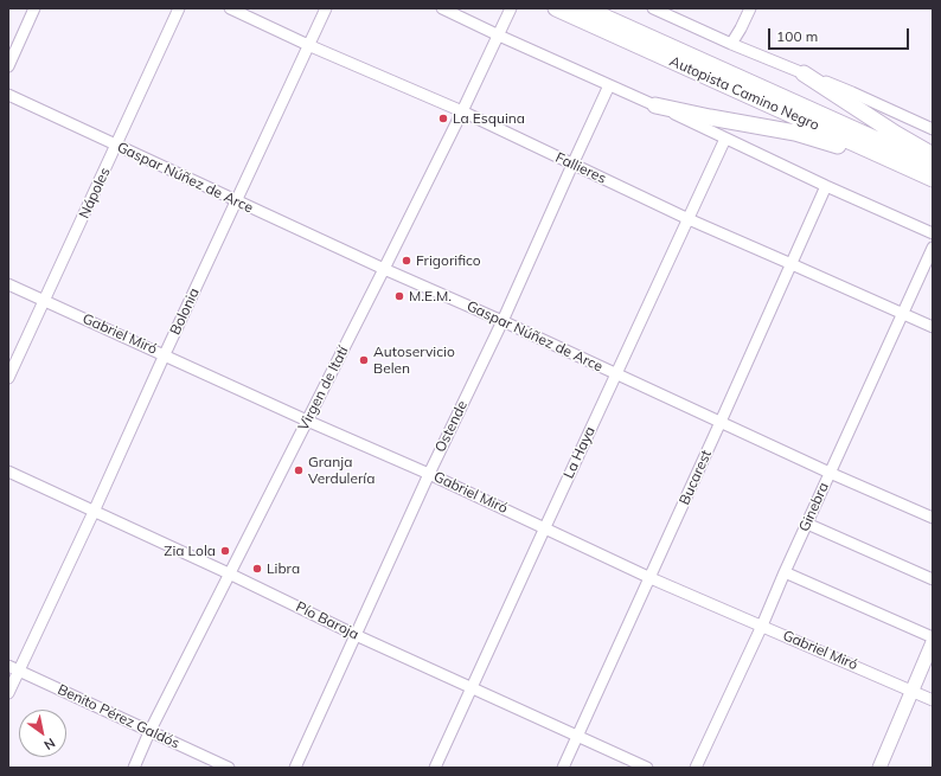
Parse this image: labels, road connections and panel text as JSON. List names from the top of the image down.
{
  "streets": {
    "highway": ["Autopista Camino Negro"],
    "street": [
      "Fallieres",
      "Gaspar Núñez de Arce",
      "Nápoles",
      "Bolonia",
      "Gabriel Miró",
      "Virgen de Itatí",
      "Ostende",
      "La Haya",
      "Bucarest",
      "Ginebra",
      "Pío Baroja",
      "Benito Pérez Galdós"
    ]
  },
  "crossings": [
    ["Fallieres", "Bolonia"],
    ["Fallieres", "Virgen de Itatí"],
    ["Fallieres", "Ostende"],
    ["Fallieres", "La Haya"],
    ["Fallieres", "Bucarest"],
    ["Fallieres", "Ginebra"],
    ["Gaspar Núñez de Arce", "Nápoles"],
    ["Gaspar Núñez de Arce", "Bolonia"],
    ["Gaspar Núñez de Arce", "Virgen de Itatí"],
    ["Gaspar Núñez de Arce", "Ostende"],
    ["Gaspar Núñez de Arce", "La Haya"],
    ["Gaspar Núñez de Arce", "Bucarest"],
    ["Gaspar Núñez de Arce", "Ginebra"],
    ["Nápoles", "Gabriel Miró"],
    ["Bolonia", "Gabriel Miró"],
    ["Bolonia", "Pío Baroja"],
    ["Bolonia", "Benito Pérez Galdós"],
    ["Gabriel Miró", "Virgen de Itatí"],
    ["Gabriel Miró", "Ostende"],
    ["Gabriel Miró", "La Haya"],
    ["Gabriel Miró", "Bucarest"],
    ["Gabriel Miró", "Ginebra"],
    ["Virgen de Itatí", "Pío Baroja"],
    ["Virgen de Itatí", "Benito Pérez Galdós"],
    ["Ostende", "Pío Baroja"],
    ["La Haya", "Pío Baroja"],
    ["Bucarest", "Pío Baroja"]
  ],
  "places": [
    "La Esquina",
    "Frigorifico",
    "M.E.M.",
    "Autoservicio Belen",
    "Granja Verdulería",
    "Zia Lola",
    "Libra"
  ],
  "scale_bar": "100 m",
  "north": "bottom right"
}
